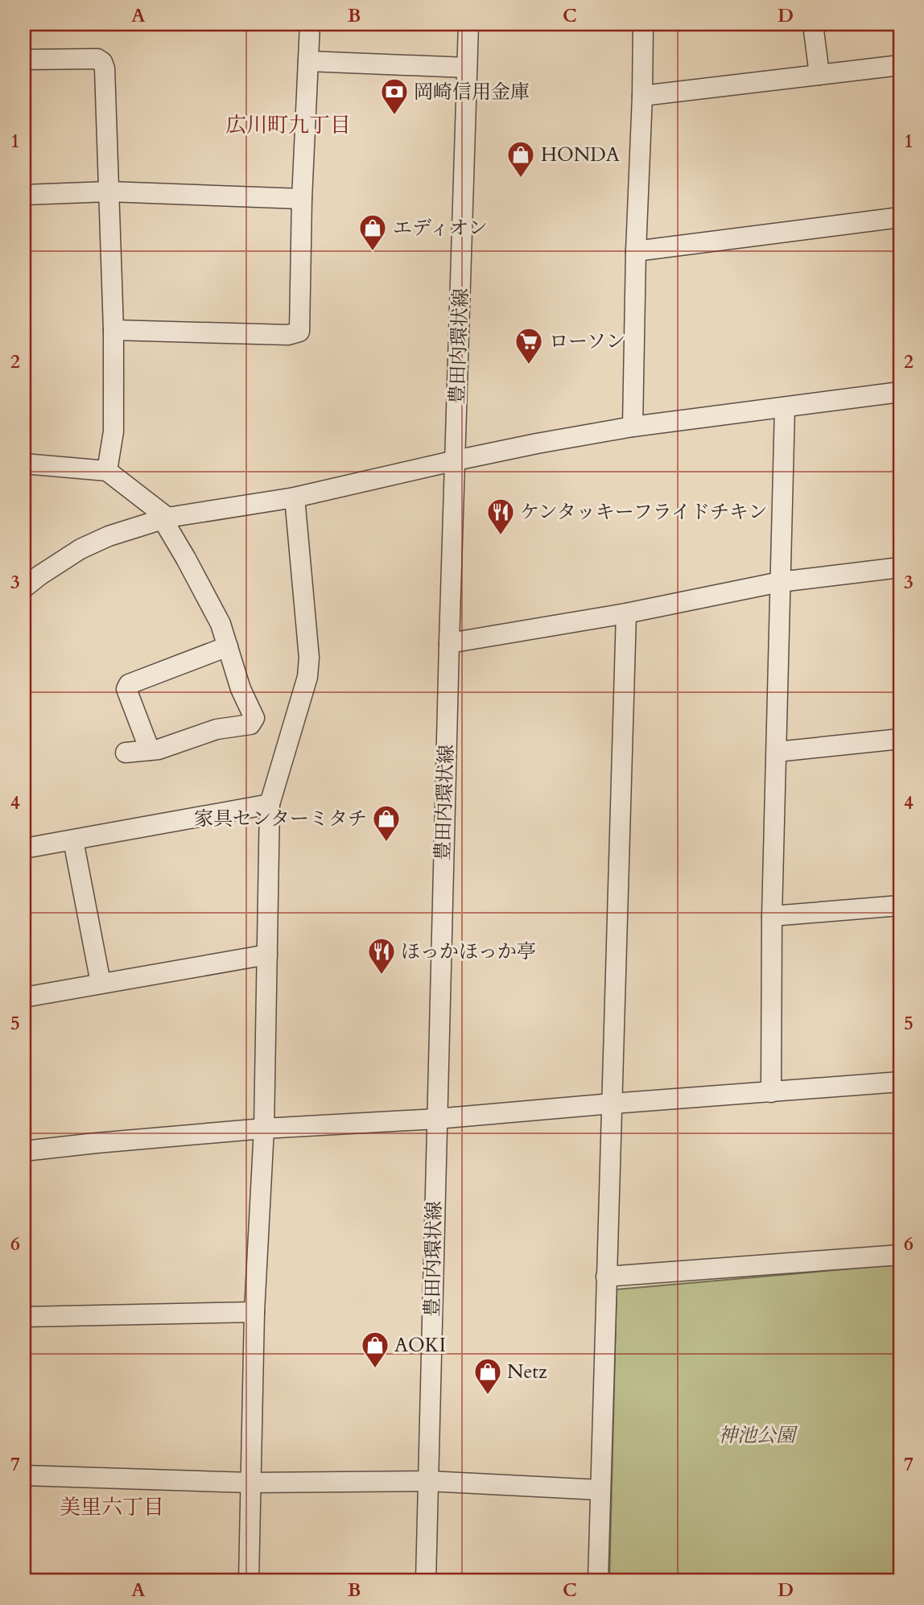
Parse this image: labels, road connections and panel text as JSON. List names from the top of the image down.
{
  "streets": {
    "street": ["豊田内環状線"]
  },
  "districts": ["広川町九丁目", "美里六丁目"],
  "parks": ["神池公園"],
  "places": {
    "bank": ["岡崎信用金庫"],
    "shop": [
      "HONDA",
      "エディオン",
      "家具センターミタチ",
      "AOKI",
      "Netz"
    ],
    "supermarket": ["ローソン"],
    "restaurant": ["ケンタッキーフライドチキン", "ほっかほっか亭"]
  },
  "grid": {
    "columns": [
      "A",
      "B",
      "C",
      "D"
    ],
    "rows": [
      "1",
      "2",
      "3",
      "4",
      "5",
      "6",
      "7"
    ]
  }
}
